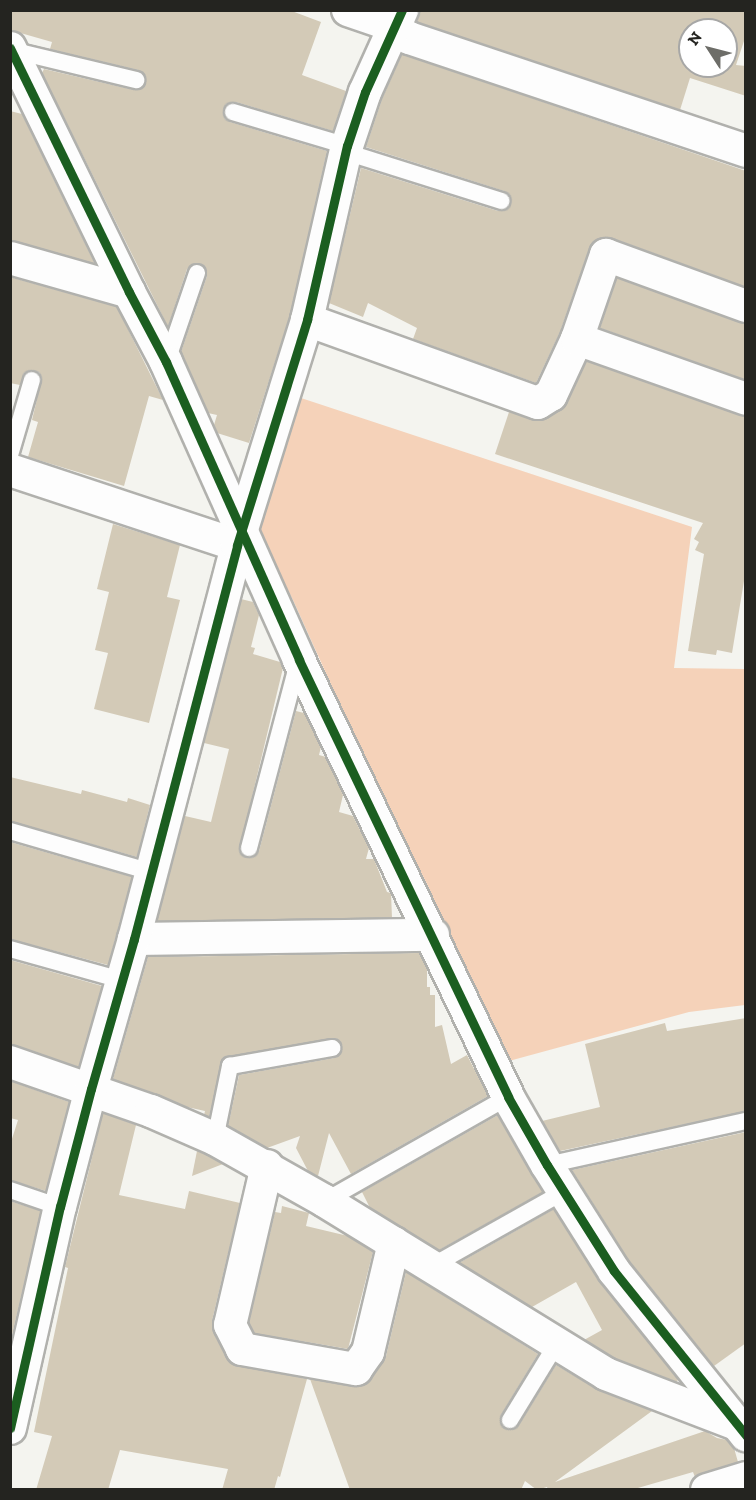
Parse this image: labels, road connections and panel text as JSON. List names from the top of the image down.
{
  "north": "top left"
}
